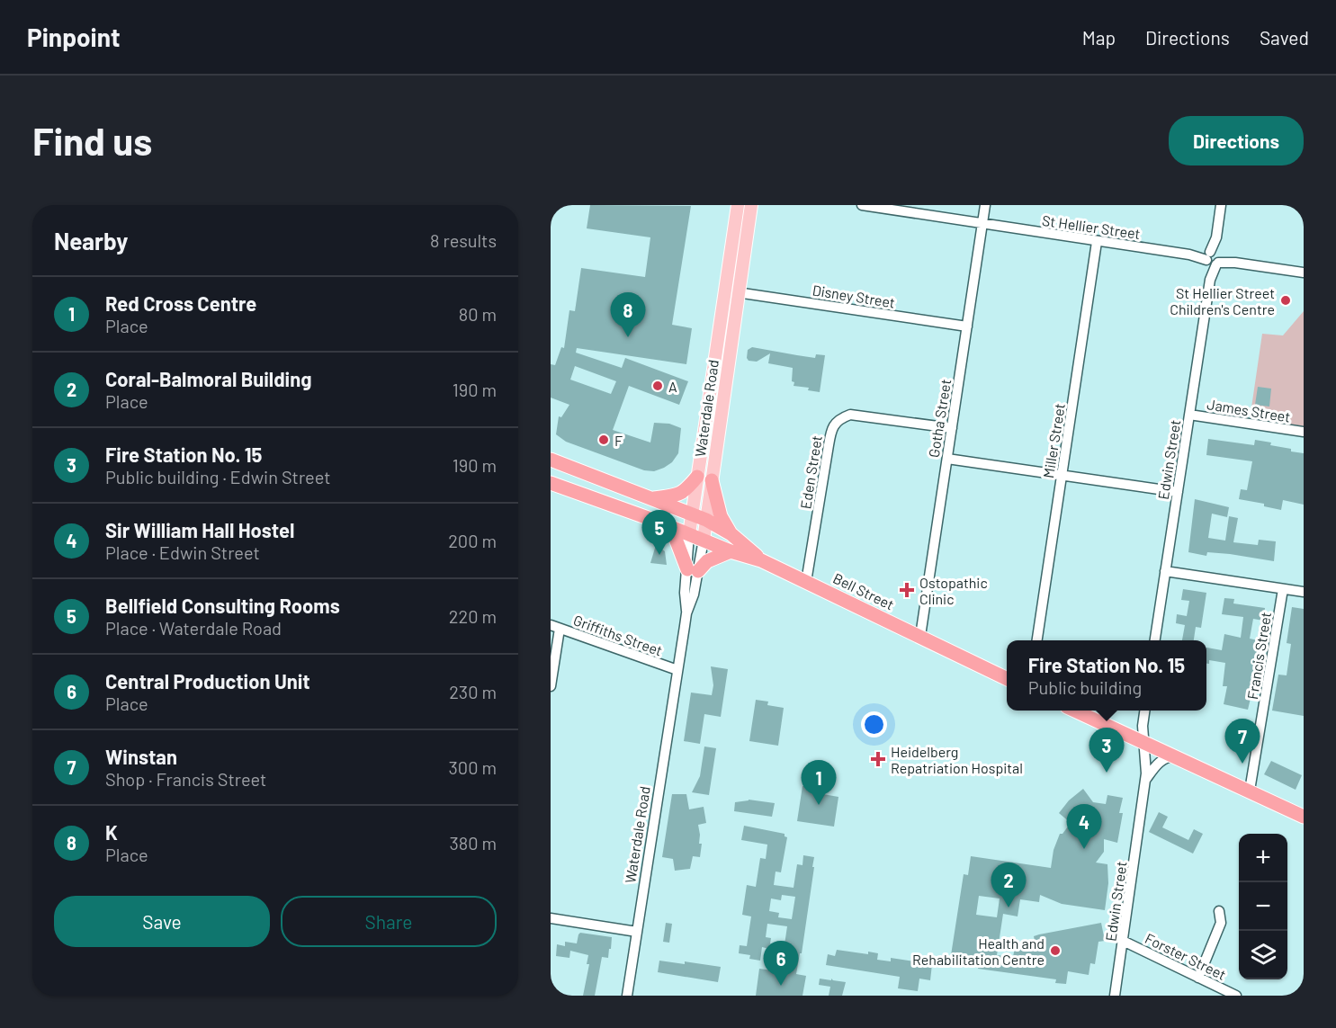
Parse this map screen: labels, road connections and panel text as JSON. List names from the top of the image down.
{
  "streets": {
    "highway": ["Bell Street"],
    "main road": ["Waterdale Road"],
    "street": [
      "St Hellier Street",
      "Disney Street",
      "James Street",
      "Gotha Street",
      "Miller Street",
      "Edwin Street",
      "Eden Street",
      "Griffiths Street",
      "Francis Street",
      "Forster Street"
    ]
  },
  "crossings": [
    ["St Hellier Street", "Gotha Street"],
    ["St Hellier Street", "Miller Street"],
    ["St Hellier Street", "Edwin Street"],
    ["Disney Street", "Waterdale Road"],
    ["Disney Street", "Gotha Street"],
    ["Waterdale Road", "Bell Street"],
    ["Waterdale Road", "Griffiths Street"],
    ["James Street", "Edwin Street"],
    ["Gotha Street", "Eden Street"],
    ["Gotha Street", "Bell Street"],
    ["Edwin Street", "Forster Street"],
    ["Eden Street", "Bell Street"]
  ],
  "places": {
    "other": [
      "St Hellier Street Children's Centre",
      "A",
      "F",
      "Health and Rehabilitation Centre"
    ],
    "health": ["Ostopathic Clinic", "Heidelberg Repatriation Hospital"]
  },
  "page": {
    "header": "Pinpoint",
    "nav": ["Map", "Directions", "Saved"],
    "buttons": [
      "Directions",
      ["Save", "Share"]
    ],
    "title": "Find us",
    "heading": ["Nearby", "8 results"],
    "list": [
      {
        "mark": "1",
        "name": "Red Cross Centre",
        "note": "Place",
        "value": "80 m"
      },
      {
        "mark": "2",
        "name": "Coral-Balmoral Building",
        "note": "Place",
        "value": "190 m"
      },
      {
        "mark": "3",
        "name": "Fire Station No. 15",
        "note": "Public building · Edwin Street",
        "value": "190 m"
      },
      {
        "mark": "4",
        "name": "Sir William Hall Hostel",
        "note": "Place · Edwin Street",
        "value": "200 m"
      },
      {
        "mark": "5",
        "name": "Bellfield Consulting Rooms",
        "note": "Place · Waterdale Road",
        "value": "220 m"
      },
      {
        "mark": "6",
        "name": "Central Production Unit",
        "note": "Place",
        "value": "230 m"
      },
      {
        "mark": "7",
        "name": "Winstan",
        "note": "Shop · Francis Street",
        "value": "300 m"
      },
      {
        "mark": "8",
        "name": "K",
        "note": "Place",
        "value": "380 m"
      }
    ],
    "pins": [
      "8",
      "5",
      "7",
      "3",
      "1",
      "4",
      "2",
      "6"
    ],
    "popup": ["Fire Station No. 15", "Public building"],
    "map_buttons": ["+", "−"]
  }
}
